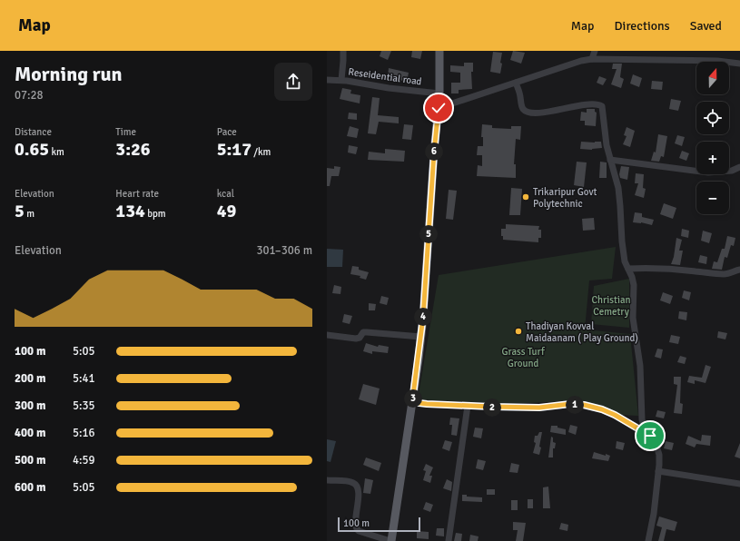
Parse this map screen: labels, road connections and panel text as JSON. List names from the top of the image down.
{
  "streets": {
    "street": ["Reseidential road"]
  },
  "parks": ["Christian Cemetry", "Grass Turf Ground"],
  "places": ["Trikaripur Govt Polytechnic", "Thadiyan Kovval Maidaanam ( Play Ground)"],
  "scale_bar": "100 m",
  "north": "top",
  "page": {
    "header": "Map",
    "nav": ["Map", "Directions", "Saved"],
    "heading": ["Morning run", "07:28"],
    "map_buttons": ["+", "−"],
    "stats": [
      ["Distance", "0.65 km"],
      ["Time", "3:26"],
      ["Pace", "5:17 /km"],
      ["Elevation", "5 m"],
      ["Heart rate", "134 bpm"],
      ["kcal", "49"]
    ],
    "pins": [
      "6",
      "5",
      "4",
      "3",
      "1",
      "2"
    ],
    "chart": ["Elevation", "301–306 m"],
    "list": [
      {
        "name": "100 m",
        "note": "5:05"
      },
      {
        "name": "200 m",
        "note": "5:41"
      },
      {
        "name": "300 m",
        "note": "5:35"
      },
      {
        "name": "400 m",
        "note": "5:16"
      },
      {
        "name": "500 m",
        "note": "4:59"
      },
      {
        "name": "600 m",
        "note": "5:05"
      }
    ],
    "scale": "100 m"
  }
}
